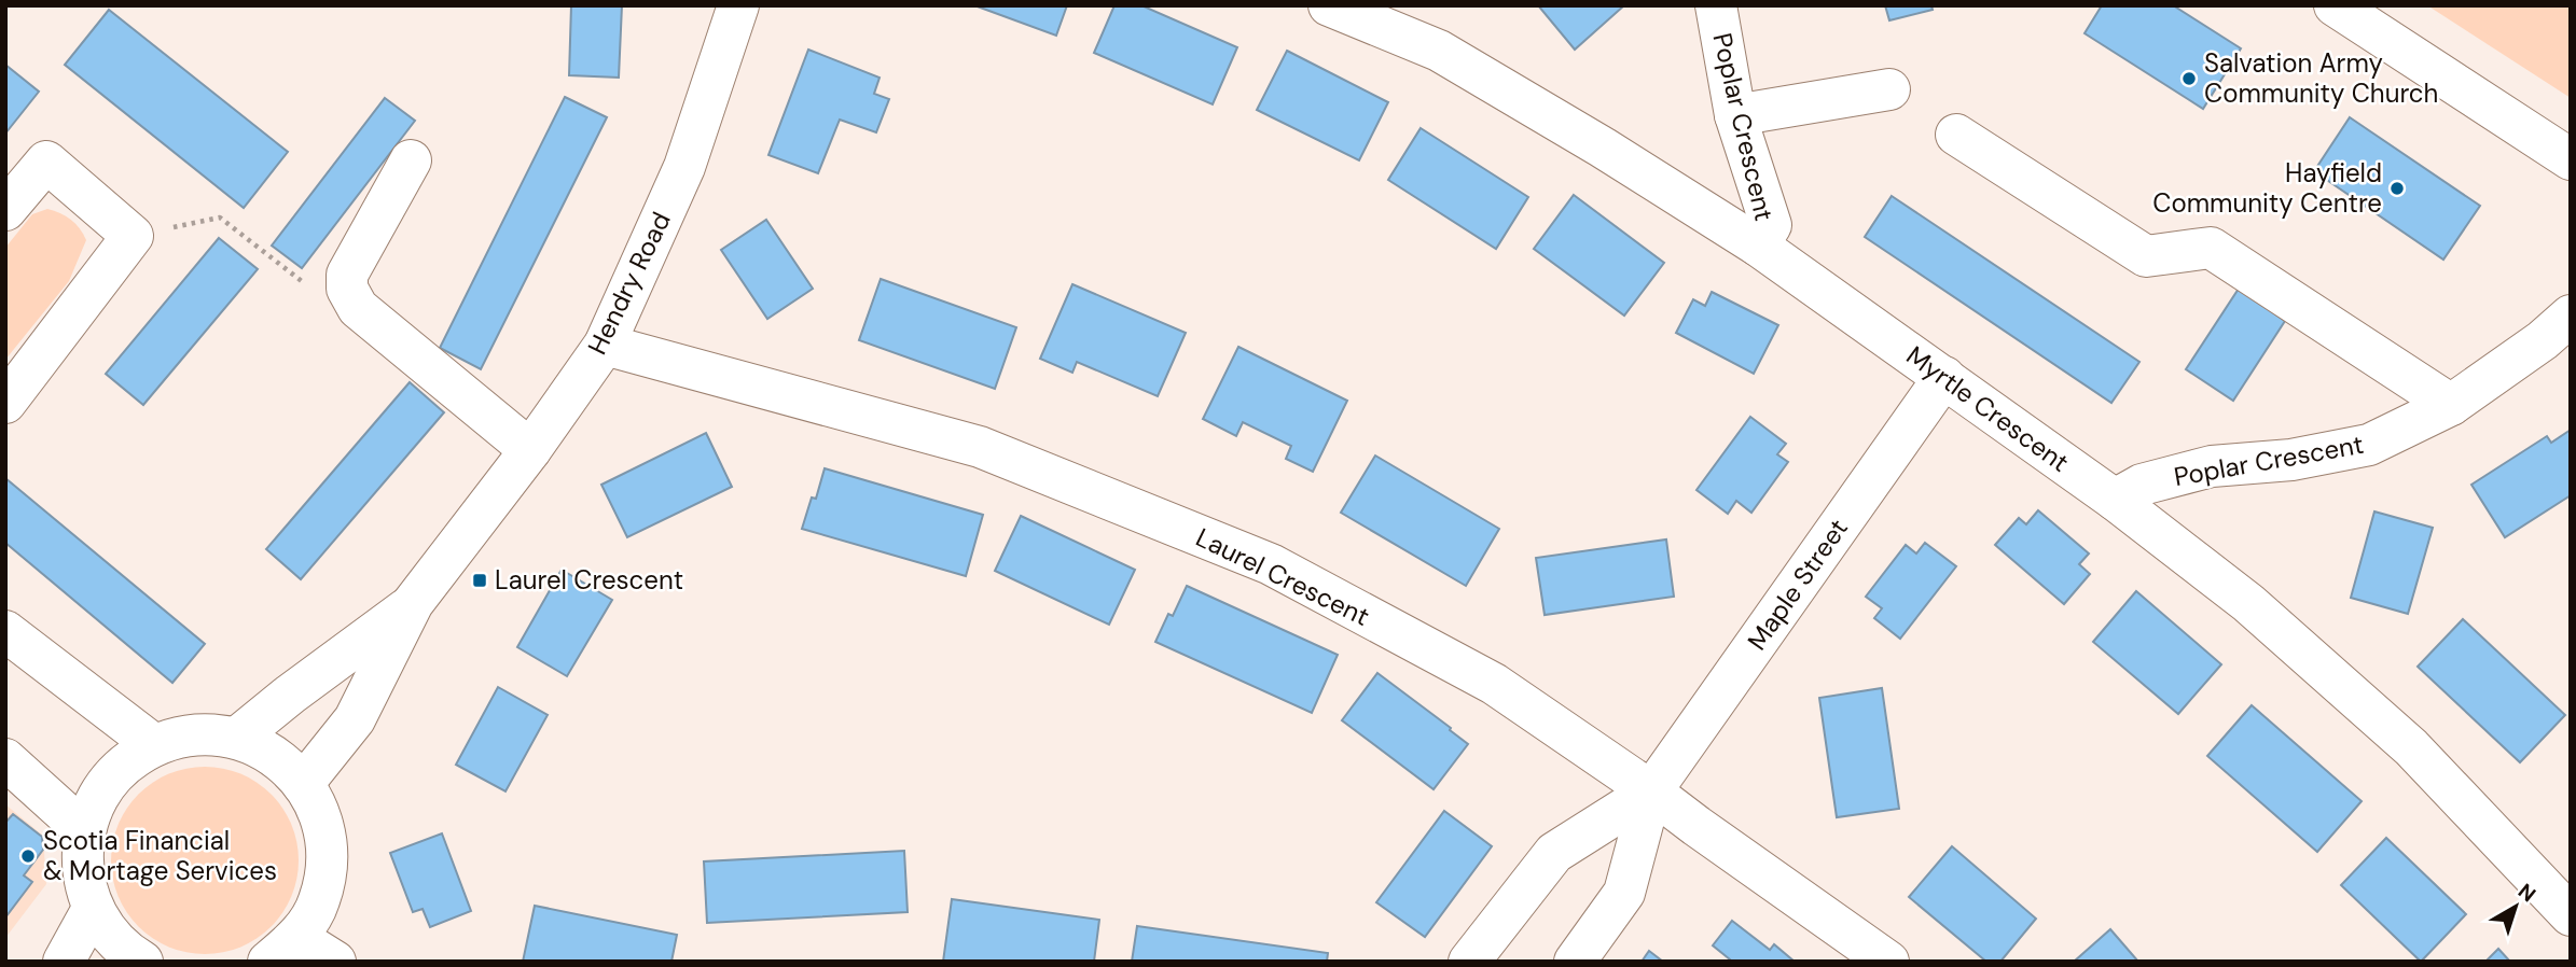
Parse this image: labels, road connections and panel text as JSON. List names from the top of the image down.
{
  "streets": {
    "street": [
      "Poplar Crescent",
      "Hendry Road",
      "Myrtle Crescent",
      "Laurel Crescent",
      "Maple Street"
    ]
  },
  "crossings": [
    ["Poplar Crescent", "Myrtle Crescent"],
    ["Hendry Road", "Laurel Crescent"],
    ["Myrtle Crescent", "Maple Street"],
    ["Laurel Crescent", "Maple Street"]
  ],
  "places": {
    "other": ["Salvation Army Community Church", "Hayfield Community Centre", "Scotia Financial & Mortage Services"],
    "transit": ["Laurel Crescent"]
  },
  "north": "top right"
}
